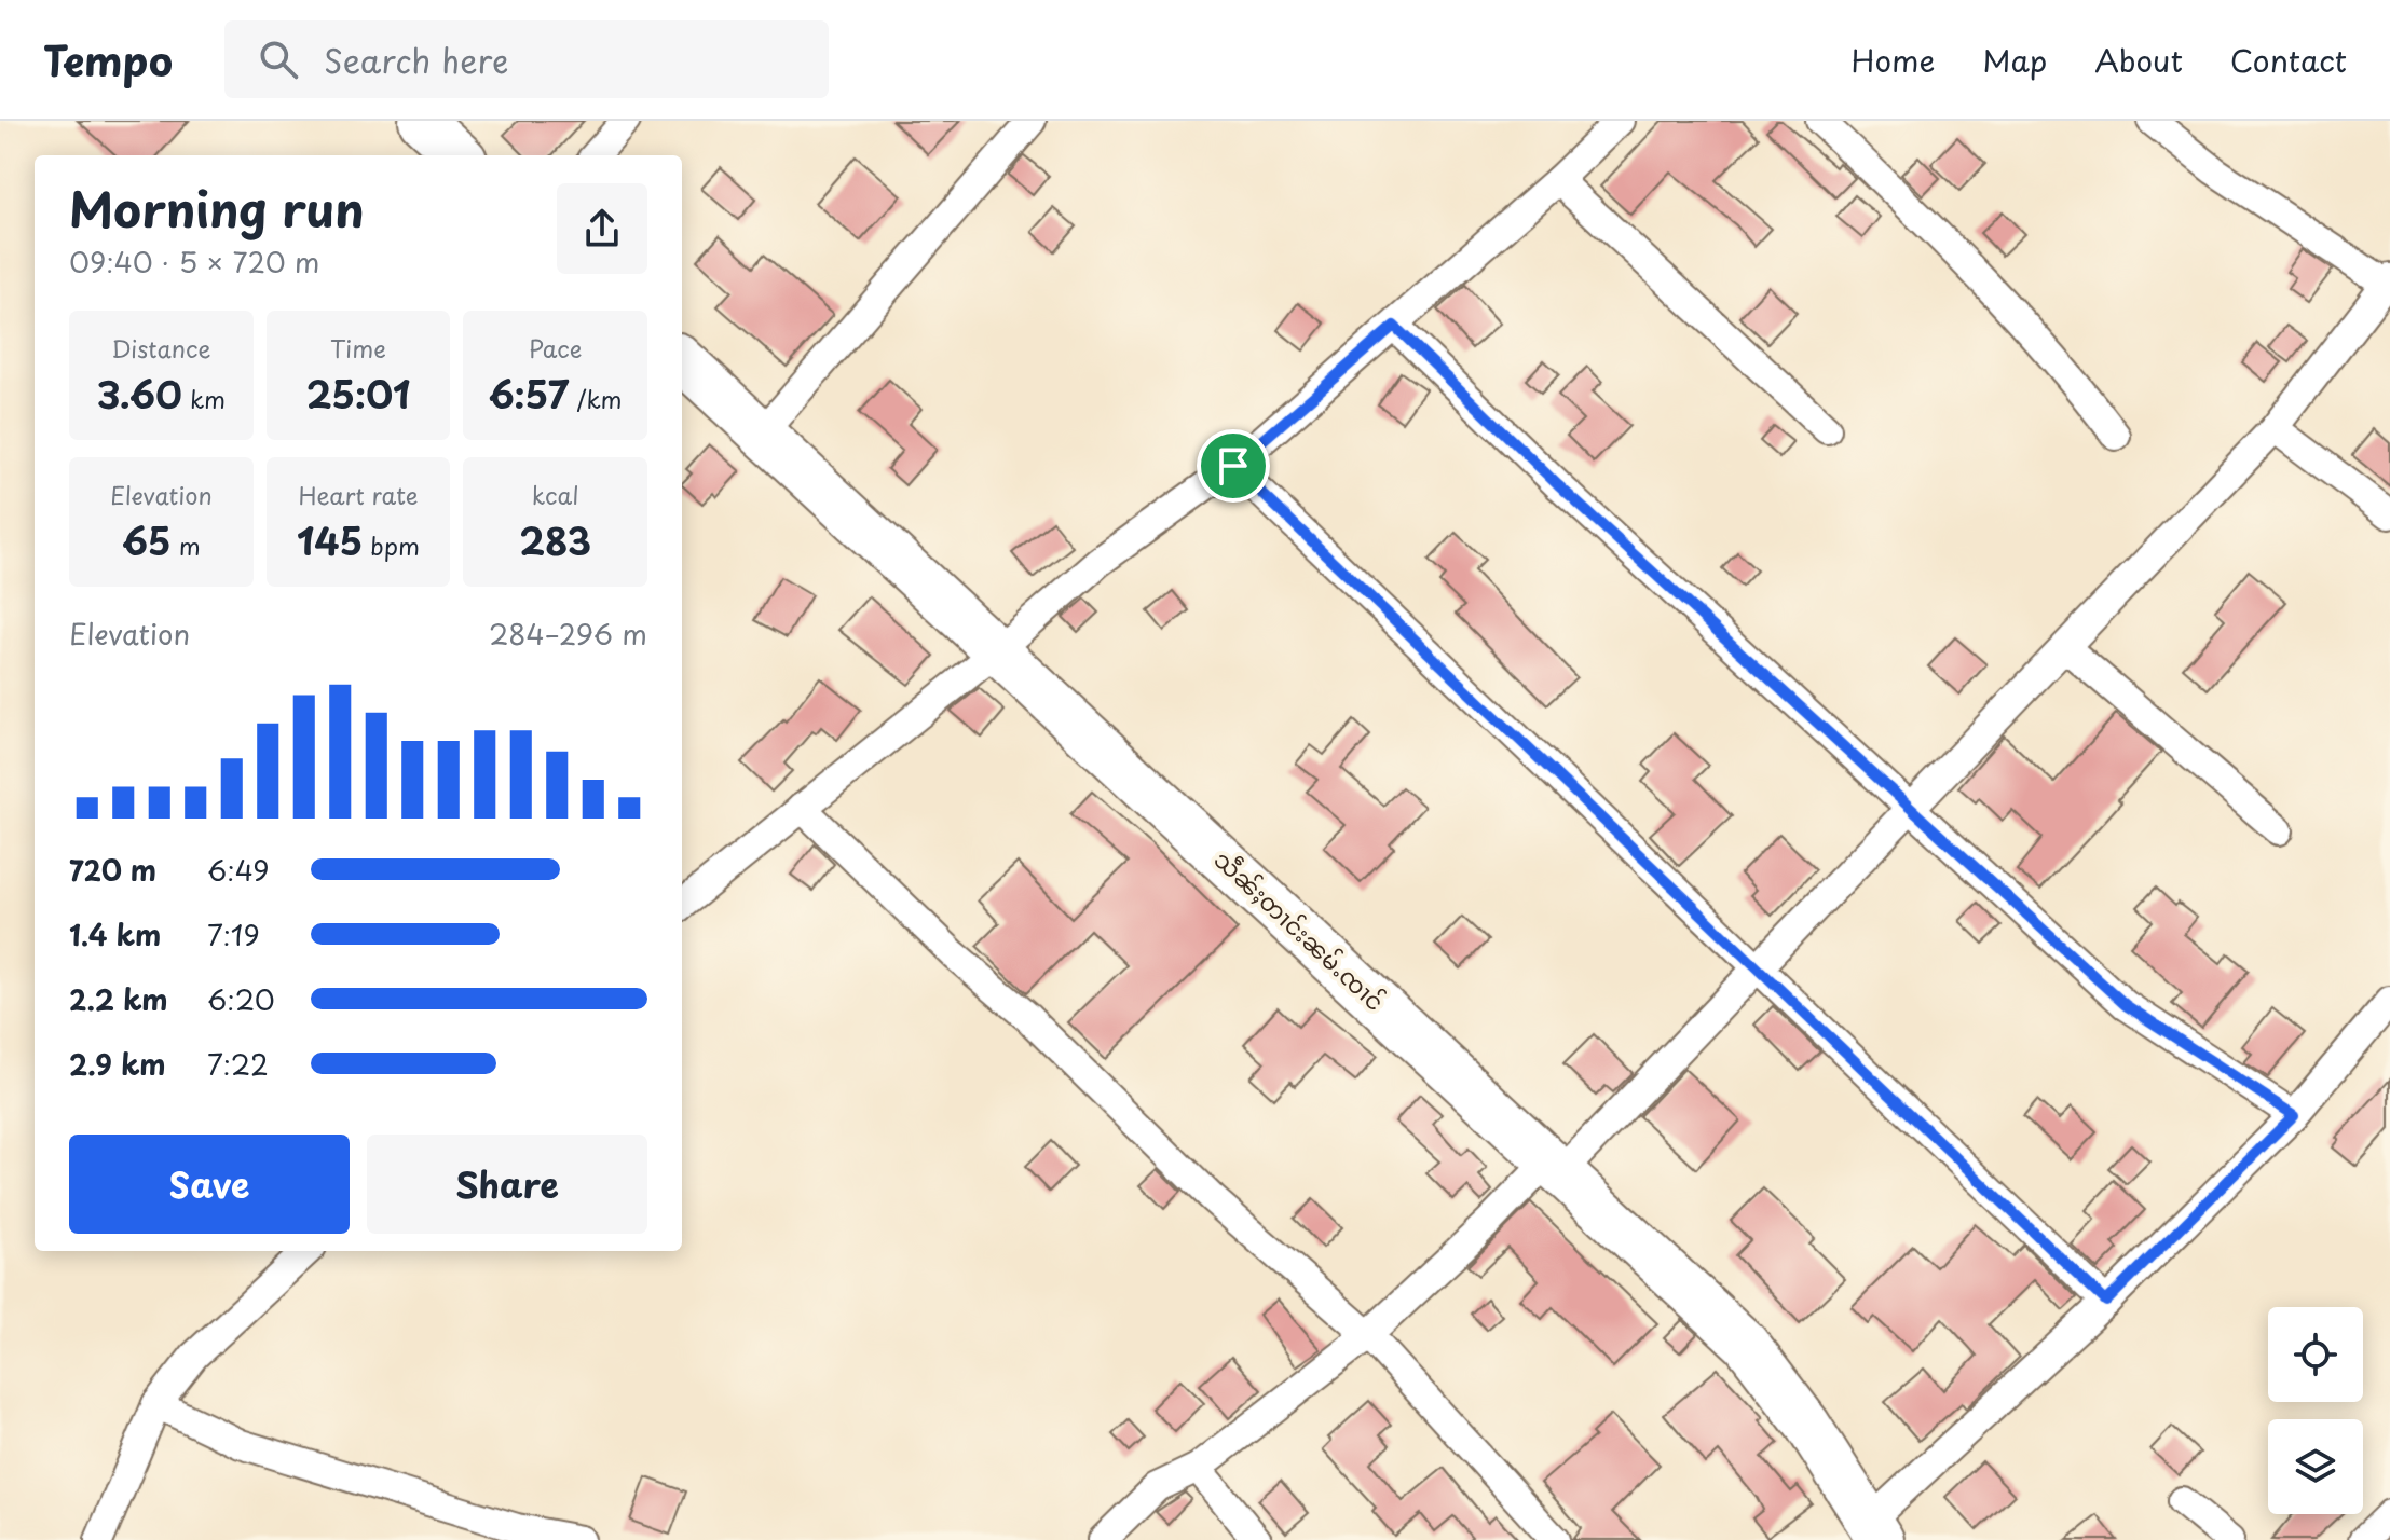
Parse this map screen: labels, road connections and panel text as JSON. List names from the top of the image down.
{
  "streets": {
    "highway": ["သဵၼ်ႈတၢင်းၼမ်ႉၸၢင်"]
  },
  "page": {
    "header": "Tempo",
    "search": "Search here",
    "nav": [
      "Home",
      "Map",
      "About",
      "Contact"
    ],
    "heading": ["Morning run", "09:40 · 5 × 720 m"],
    "stats": [
      ["Distance", "3.60 km"],
      ["Time", "25:01"],
      ["Pace", "6:57 /km"],
      ["Elevation", "65 m"],
      ["Heart rate", "145 bpm"],
      ["kcal", "283"]
    ],
    "chart": ["Elevation", "284–296 m"],
    "list": [
      {
        "name": "720 m",
        "note": "6:49"
      },
      {
        "name": "1.4 km",
        "note": "7:19"
      },
      {
        "name": "2.2 km",
        "note": "6:20"
      },
      {
        "name": "2.9 km",
        "note": "7:22"
      }
    ],
    "buttons": ["Save", "Share"]
  }
}
